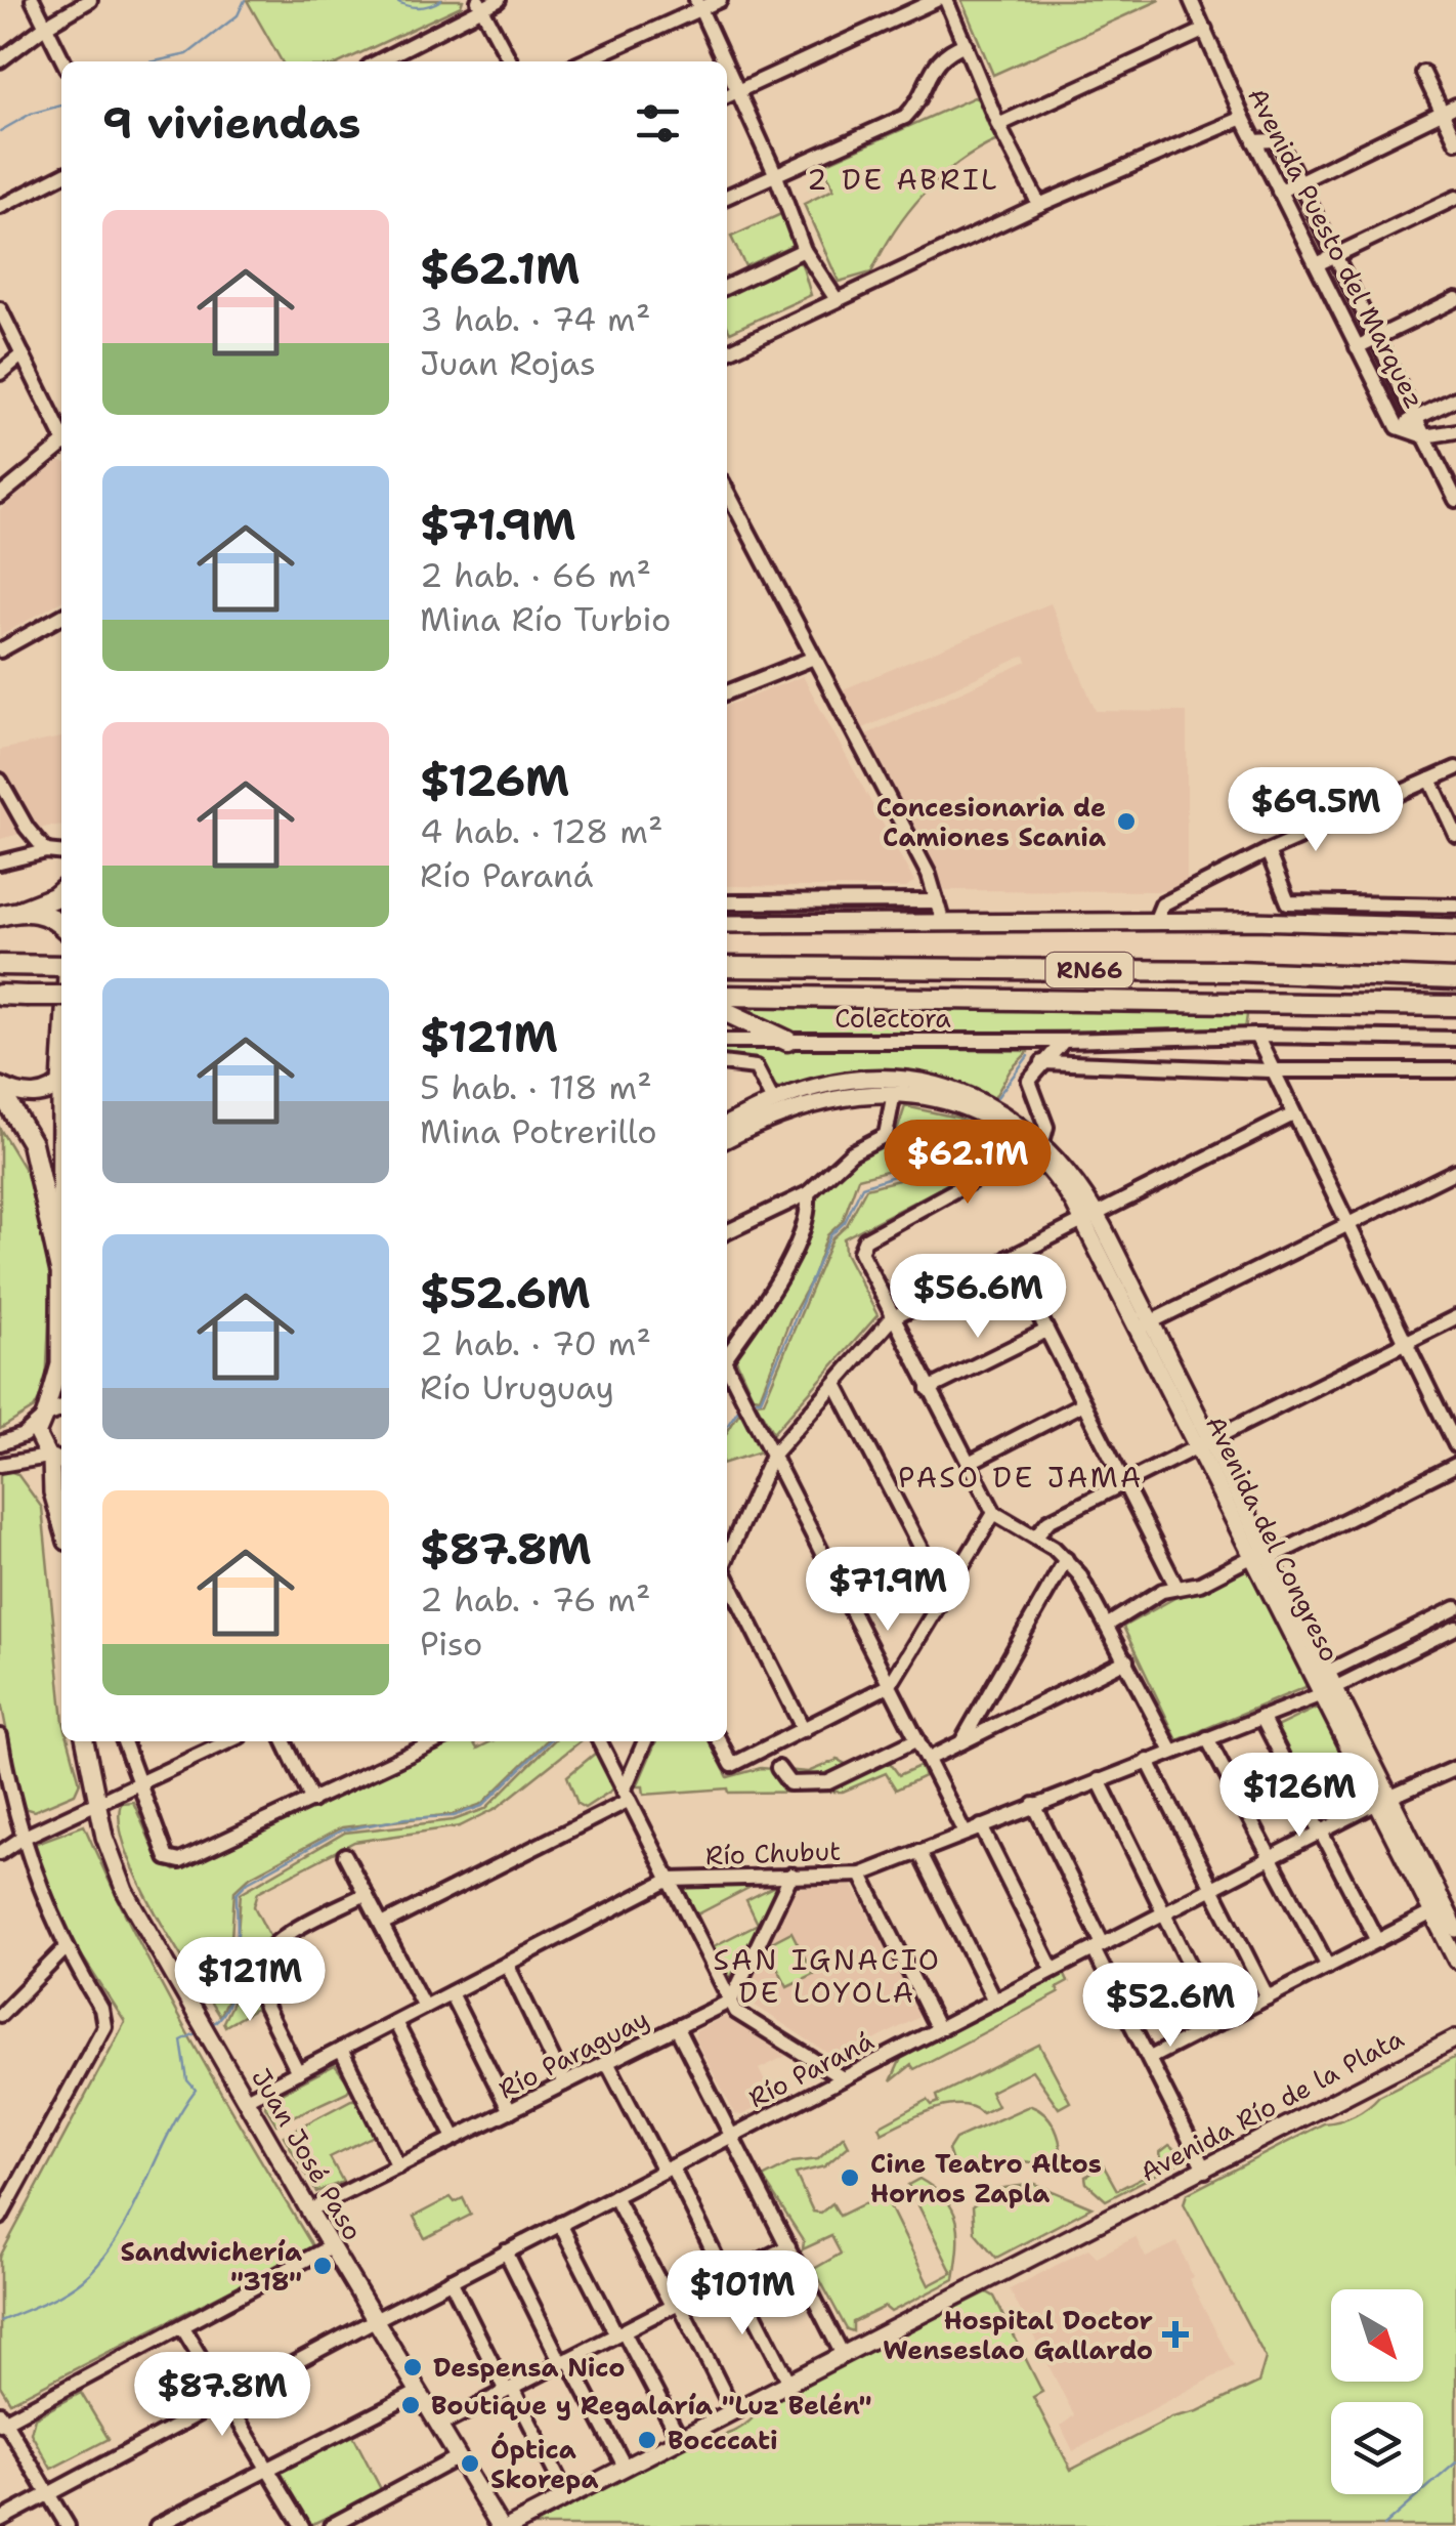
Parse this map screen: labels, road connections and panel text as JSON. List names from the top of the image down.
{
  "streets": {
    "highway": ["RN66"],
    "main road": ["Avenida del Congreso", "Avenida Río de la Plata", "Juan José Paso"],
    "street": [
      "Avenida Puesto del Marquez",
      "Colectora",
      "Río Chubut",
      "Río Paraguay",
      "Río Paraná"
    ]
  },
  "crossings": [
    ["Avenida del Congreso", "Río Chubut"],
    ["Avenida del Congreso", "Río Paraná"],
    ["Río Chubut", "Juan José Paso"],
    ["Río Paraguay", "Juan José Paso"],
    ["Río Paraná", "Juan José Paso"]
  ],
  "districts": ["2 DE ABRIL", "PASO DE JAMA", "SAN IGNACIO DE LOYOLA"],
  "places": {
    "other": [
      "Concesionaria de Camiones Scania",
      "Cine Teatro Altos Hornos Zapla",
      "Sandwichería \"318\"",
      "Despensa Nico",
      "Boutique y Regalaría \"Luz Belén\"",
      "Bocccati",
      "Óptica Skorepa"
    ],
    "health": ["Hospital Doctor Wenseslao Gallardo"]
  },
  "north": "bottom right",
  "page": {
    "heading": "9 viviendas",
    "list": [
      {
        "name": "$62.1M",
        "note": "3 hab. · 74 m² · Juan Rojas"
      },
      {
        "name": "$71.9M",
        "note": "2 hab. · 66 m² · Mina Río Turbio"
      },
      {
        "name": "$126M",
        "note": "4 hab. · 128 m² · Río Paraná"
      },
      {
        "name": "$121M",
        "note": "5 hab. · 118 m² · Mina Potrerillo"
      },
      {
        "name": "$52.6M",
        "note": "2 hab. · 70 m² · Río Uruguay"
      },
      {
        "name": "$87.8M",
        "note": "2 hab. · 76 m² · Piso"
      }
    ],
    "price": [
      "$69.5M",
      "$62.1M",
      "$56.6M",
      "$71.9M",
      "$126M",
      "$121M",
      "$52.6M",
      "$101M",
      "$87.8M"
    ]
  }
}
